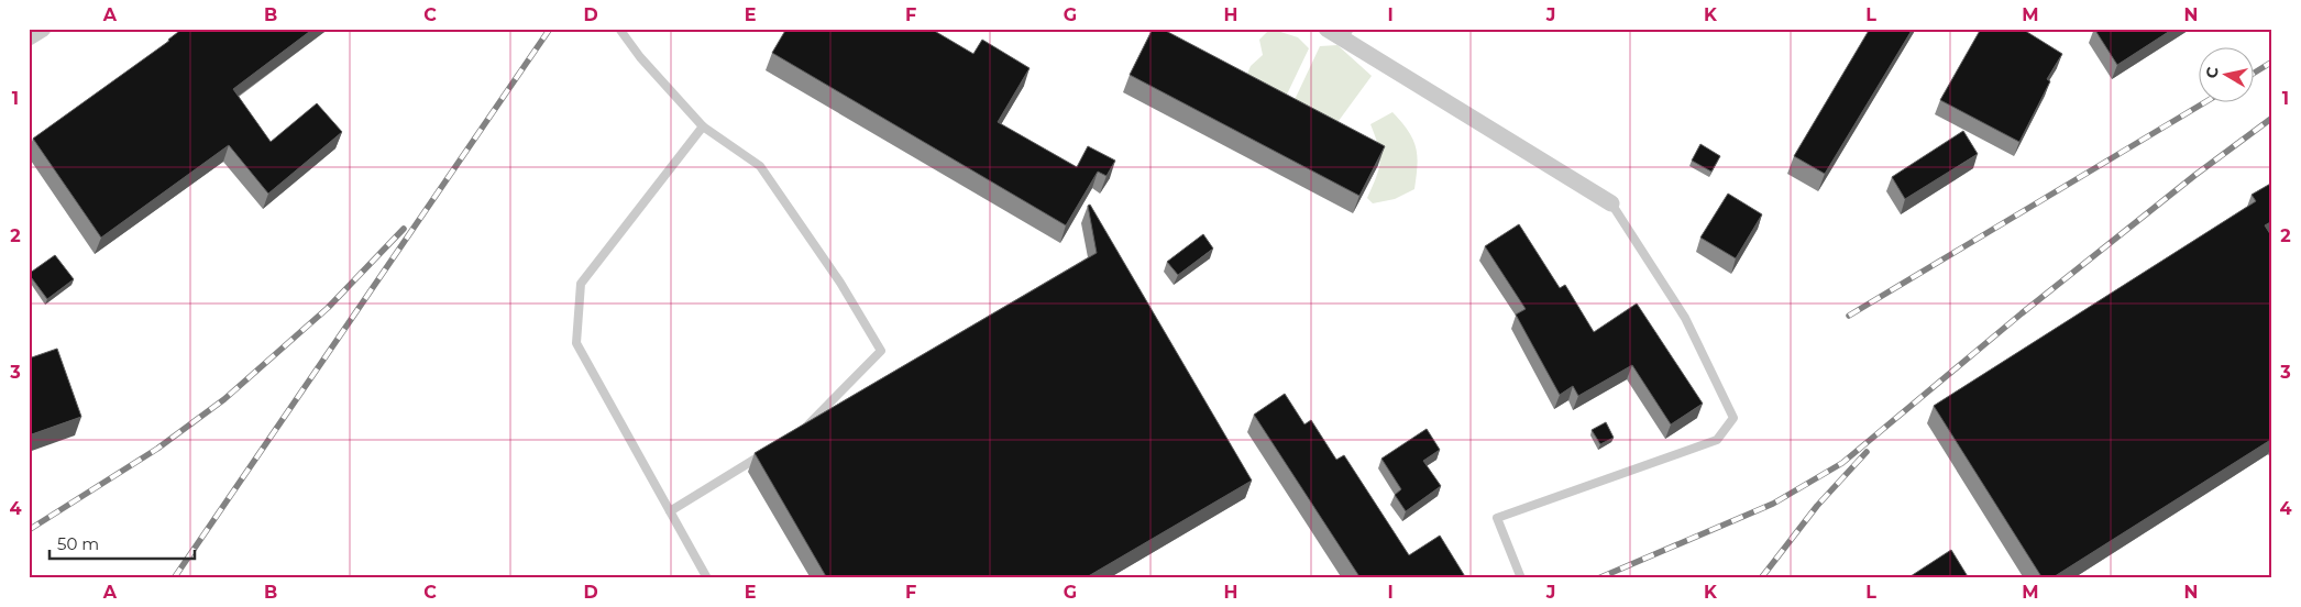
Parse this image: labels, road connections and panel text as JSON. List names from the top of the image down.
{
  "scale_bar": "50 m",
  "north": "left",
  "grid": {
    "columns": [
      "A",
      "B",
      "C",
      "D",
      "E",
      "F",
      "G",
      "H",
      "I",
      "J",
      "K",
      "L",
      "M",
      "N"
    ],
    "rows": [
      "1",
      "2",
      "3",
      "4"
    ]
  }
}
